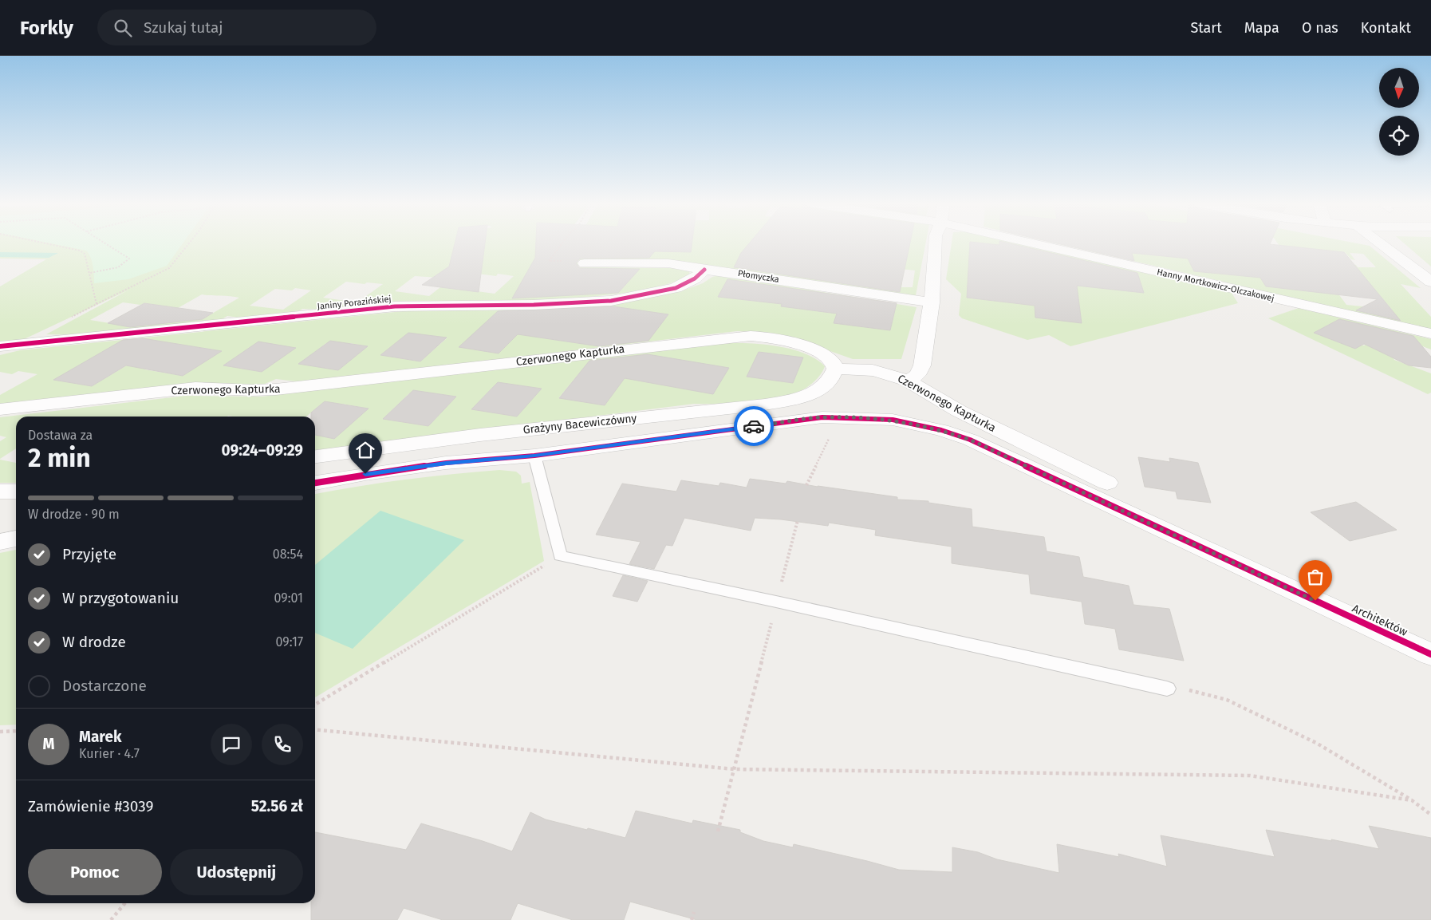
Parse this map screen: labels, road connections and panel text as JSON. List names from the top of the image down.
{
  "streets": {
    "street": [
      "Płomyczka",
      "Hanny Mortkowicz-Olczakowej",
      "Janiny Porazińskiej",
      "Czerwonego Kapturka",
      "Grażyny Bacewiczówny",
      "Architektów"
    ]
  },
  "crossings": [
    ["Płomyczka", "Janiny Porazińskiej"],
    ["Czerwonego Kapturka", "Grażyny Bacewiczówny"]
  ],
  "north": "bottom",
  "page": {
    "header": "Forkly",
    "search": "Szukaj tutaj",
    "nav": [
      "Start",
      "Mapa",
      "O nas",
      "Kontakt"
    ],
    "heading": ["2 min", "Dostawa za", "09:24–09:29"],
    "panel": [
      "Marek",
      "Kurier · 4.7",
      "Zamówienie #3039",
      "52.56 zł"
    ],
    "bar": "W drodze · 90 m",
    "list": [
      ["Przyjęte", "08:54"],
      ["W przygotowaniu", "09:01"],
      ["W drodze", "09:17"],
      "Dostarczone"
    ],
    "round": "M",
    "buttons": ["Pomoc", "Udostępnij"]
  }
}
